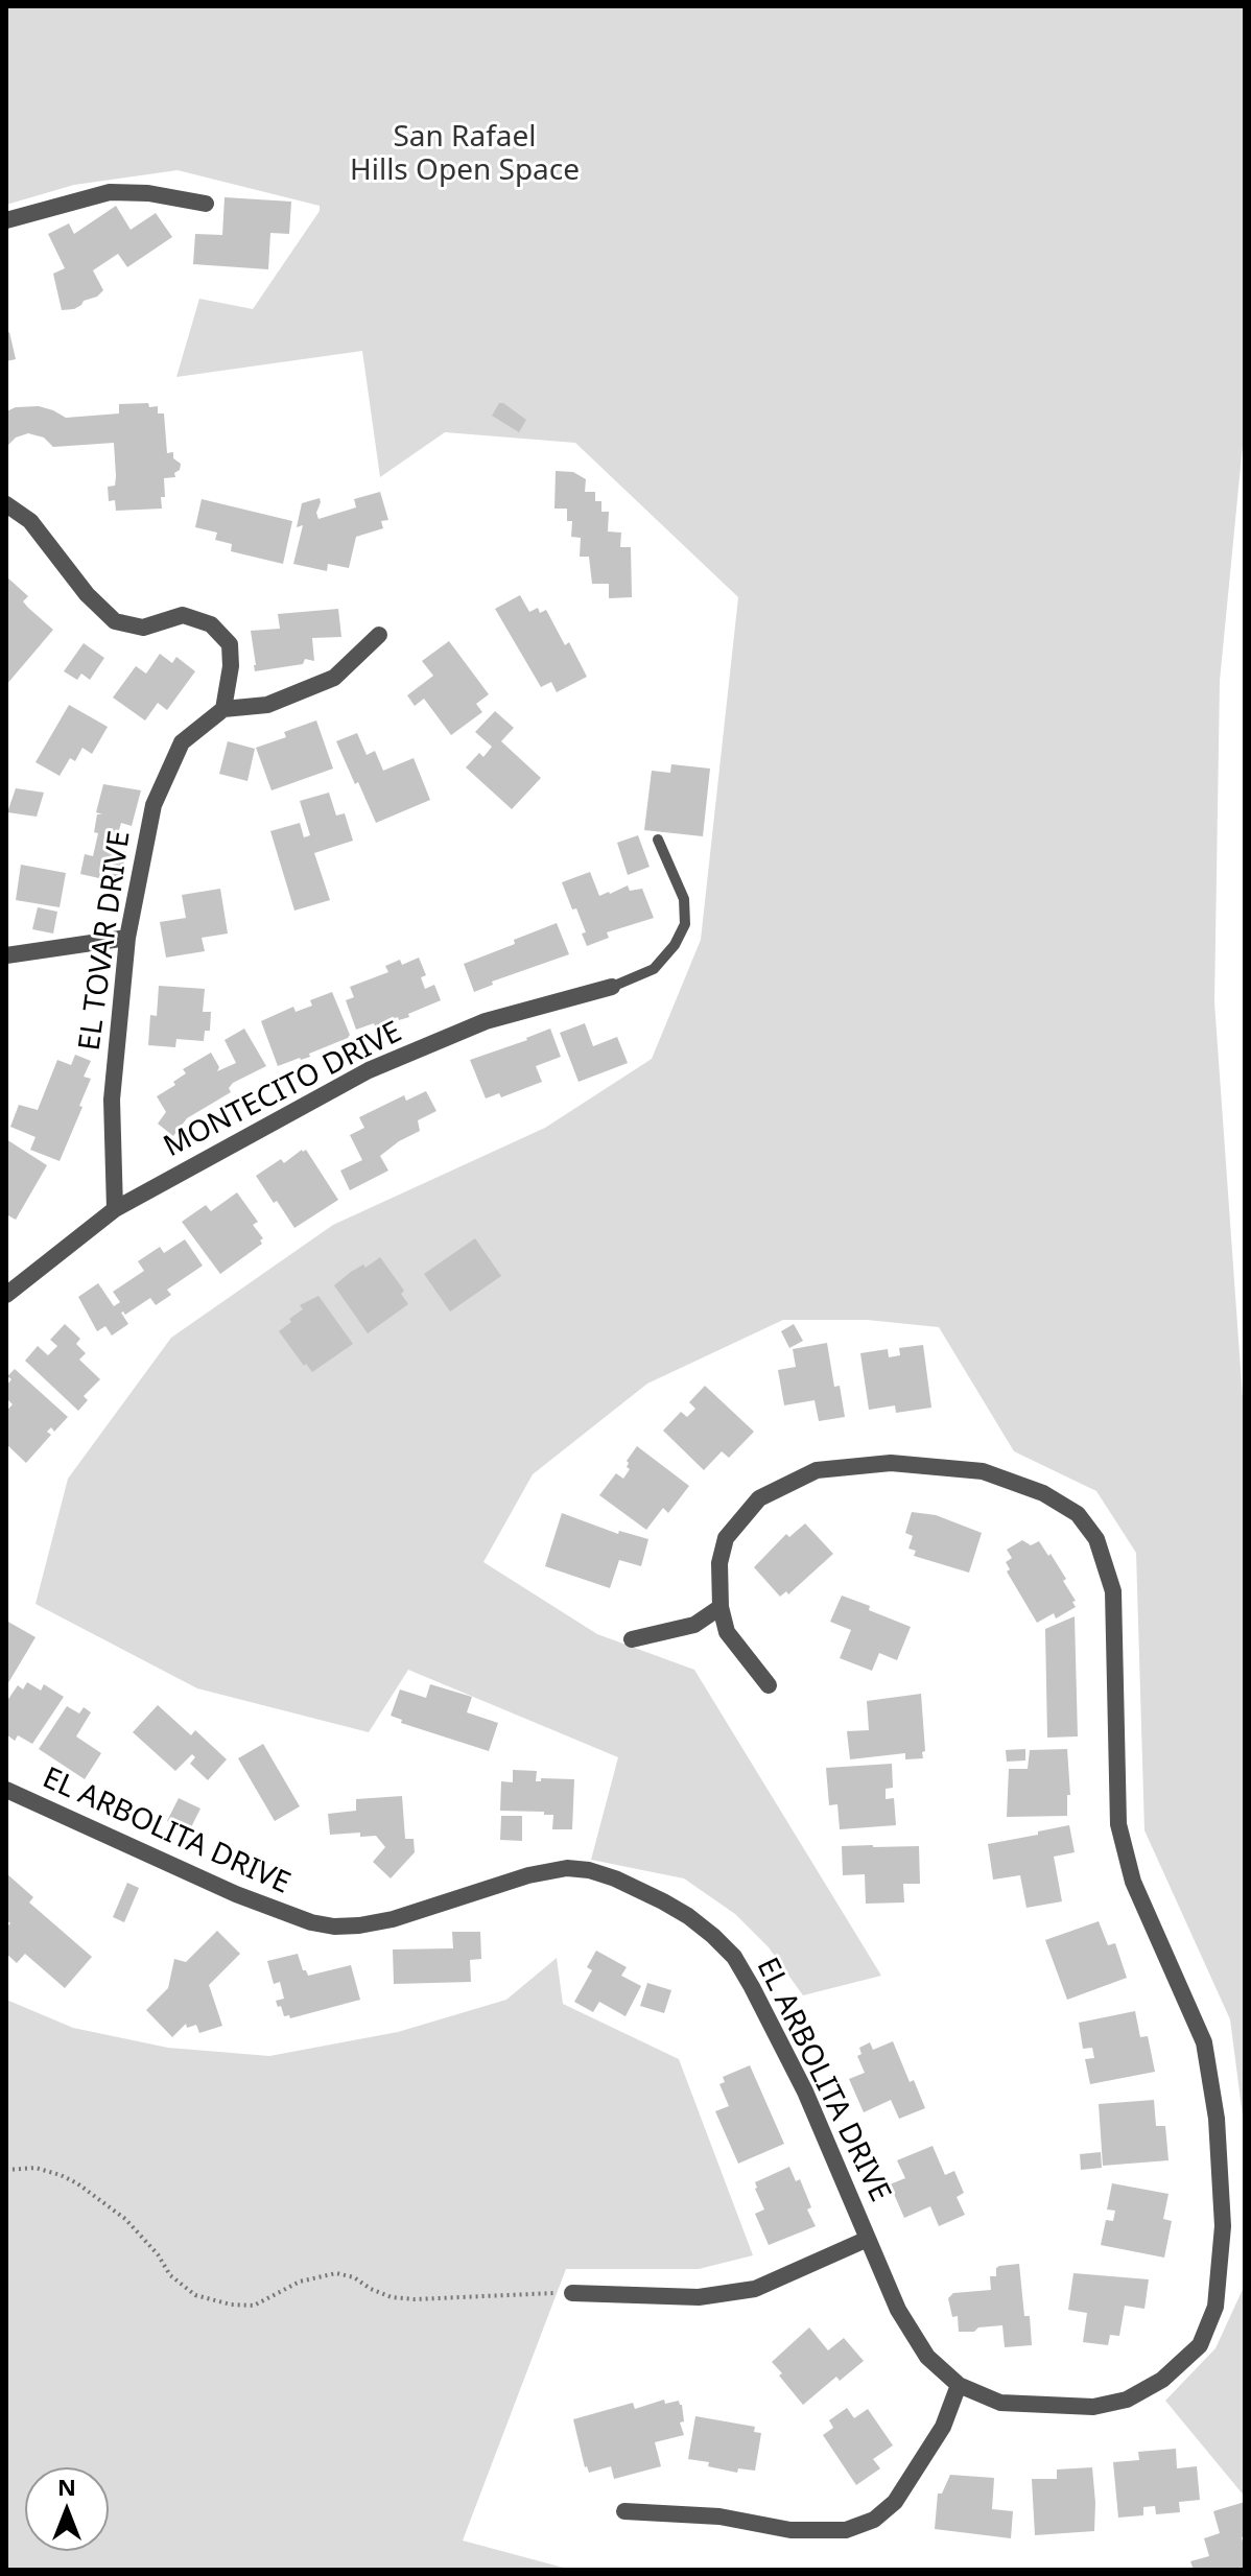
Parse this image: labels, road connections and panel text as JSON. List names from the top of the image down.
{
  "streets": {
    "street": ["EL TOVAR DRIVE", "MONTECITO DRIVE", "EL ARBOLITA DRIVE"]
  },
  "crossings": [
    ["EL TOVAR DRIVE", "MONTECITO DRIVE"]
  ],
  "parks": ["San Rafael Hills Open Space"],
  "north": "top"
}
